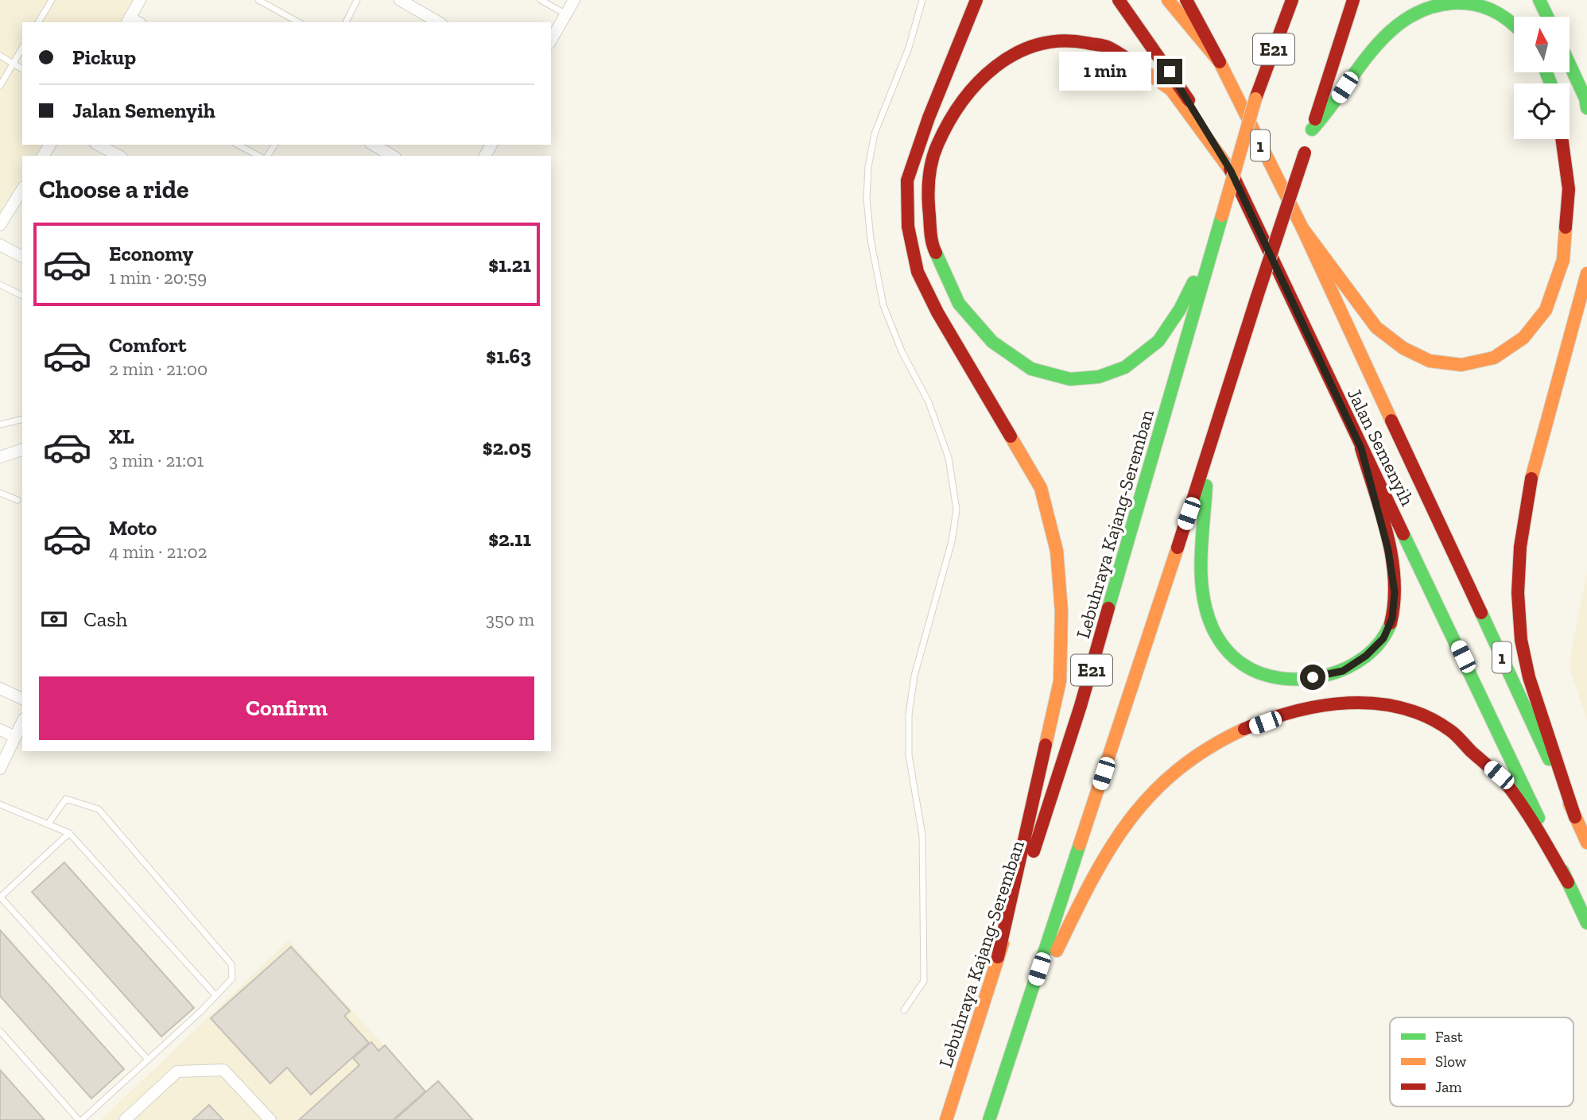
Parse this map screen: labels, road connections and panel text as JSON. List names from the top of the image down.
{
  "streets": {
    "main road": [
      "E21",
      "1",
      "Jalan Semenyih",
      "Lebuhraya Kajang-Seremban"
    ]
  },
  "legend": ["Fast", "Slow", "Jam"],
  "north": "top",
  "page": {
    "banner": ["Pickup", "Jalan Semenyih"],
    "bubble": "1 min",
    "heading": "Choose a ride",
    "list": [
      {
        "name": "Economy",
        "note": "1 min · 20:59",
        "value": "$1.21"
      },
      {
        "name": "Comfort",
        "note": "2 min · 21:00",
        "value": "$1.63"
      },
      {
        "name": "XL",
        "note": "3 min · 21:01",
        "value": "$2.05"
      },
      {
        "name": "Moto",
        "note": "4 min · 21:02",
        "value": "$2.11"
      }
    ],
    "pay": ["Cash", "350 m"],
    "buttons": "Confirm"
  }
}
